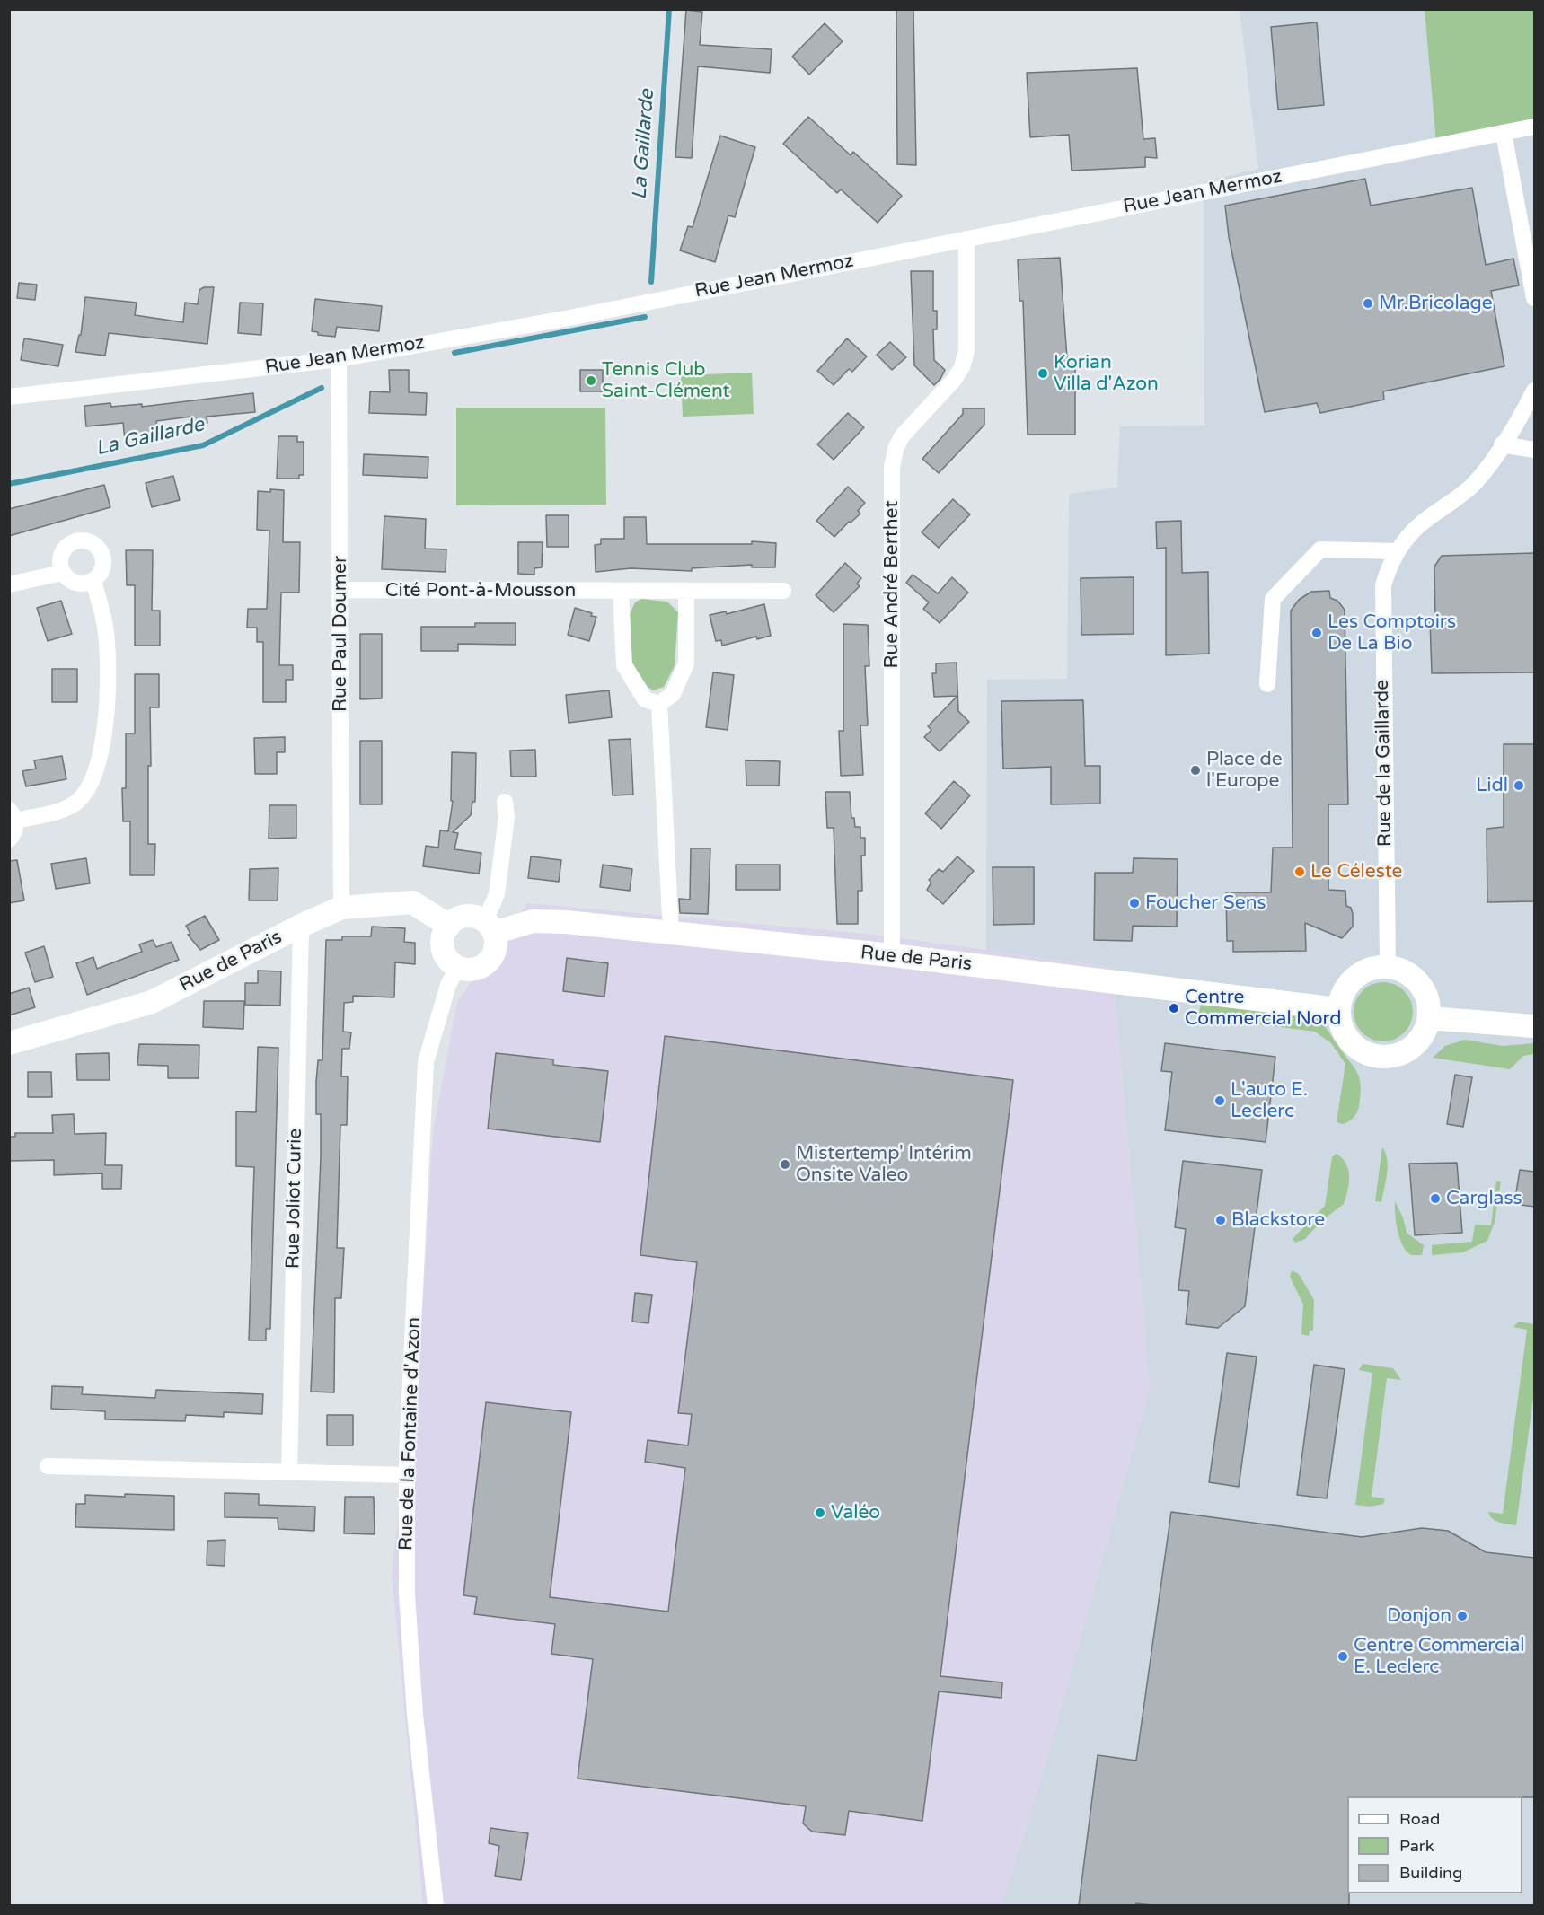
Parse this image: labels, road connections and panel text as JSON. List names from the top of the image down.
{
  "streets": {
    "street": [
      "Rue Jean Mermoz",
      "Rue André Berthet",
      "Cité Pont-à-Mousson",
      "Rue Paul Doumer",
      "Rue de la Gaillarde",
      "Rue de Paris",
      "Rue Joliot Curie",
      "Rue de la Fontaine d'Azon"
    ]
  },
  "crossings": [
    ["Rue Jean Mermoz", "Rue André Berthet"],
    ["Rue Jean Mermoz", "Rue Paul Doumer"],
    ["Rue André Berthet", "Rue de Paris"],
    ["Cité Pont-à-Mousson", "Rue Paul Doumer"],
    ["Rue Paul Doumer", "Rue de Paris"],
    ["Rue de la Gaillarde", "Rue de Paris"],
    ["Rue de Paris", "Rue Joliot Curie"],
    ["Rue de Paris", "Rue de la Fontaine d'Azon"]
  ],
  "water": ["La Gaillarde"],
  "places": [
    "Mr.Bricolage",
    "Korian Villa d'Azon",
    "Tennis Club Saint-Clément",
    "Les Comptoirs De La Bio",
    "Place de l'Europe",
    "Lidl",
    "Le Céleste",
    "Foucher Sens",
    "Centre Commercial Nord",
    "L'auto E. Leclerc",
    "Mistertemp' Intérim Onsite Valeo",
    "Carglass",
    "Blackstore",
    "Valéo",
    "Donjon",
    "Centre Commercial E. Leclerc"
  ],
  "legend": ["Road", "Park", "Building"]
}
